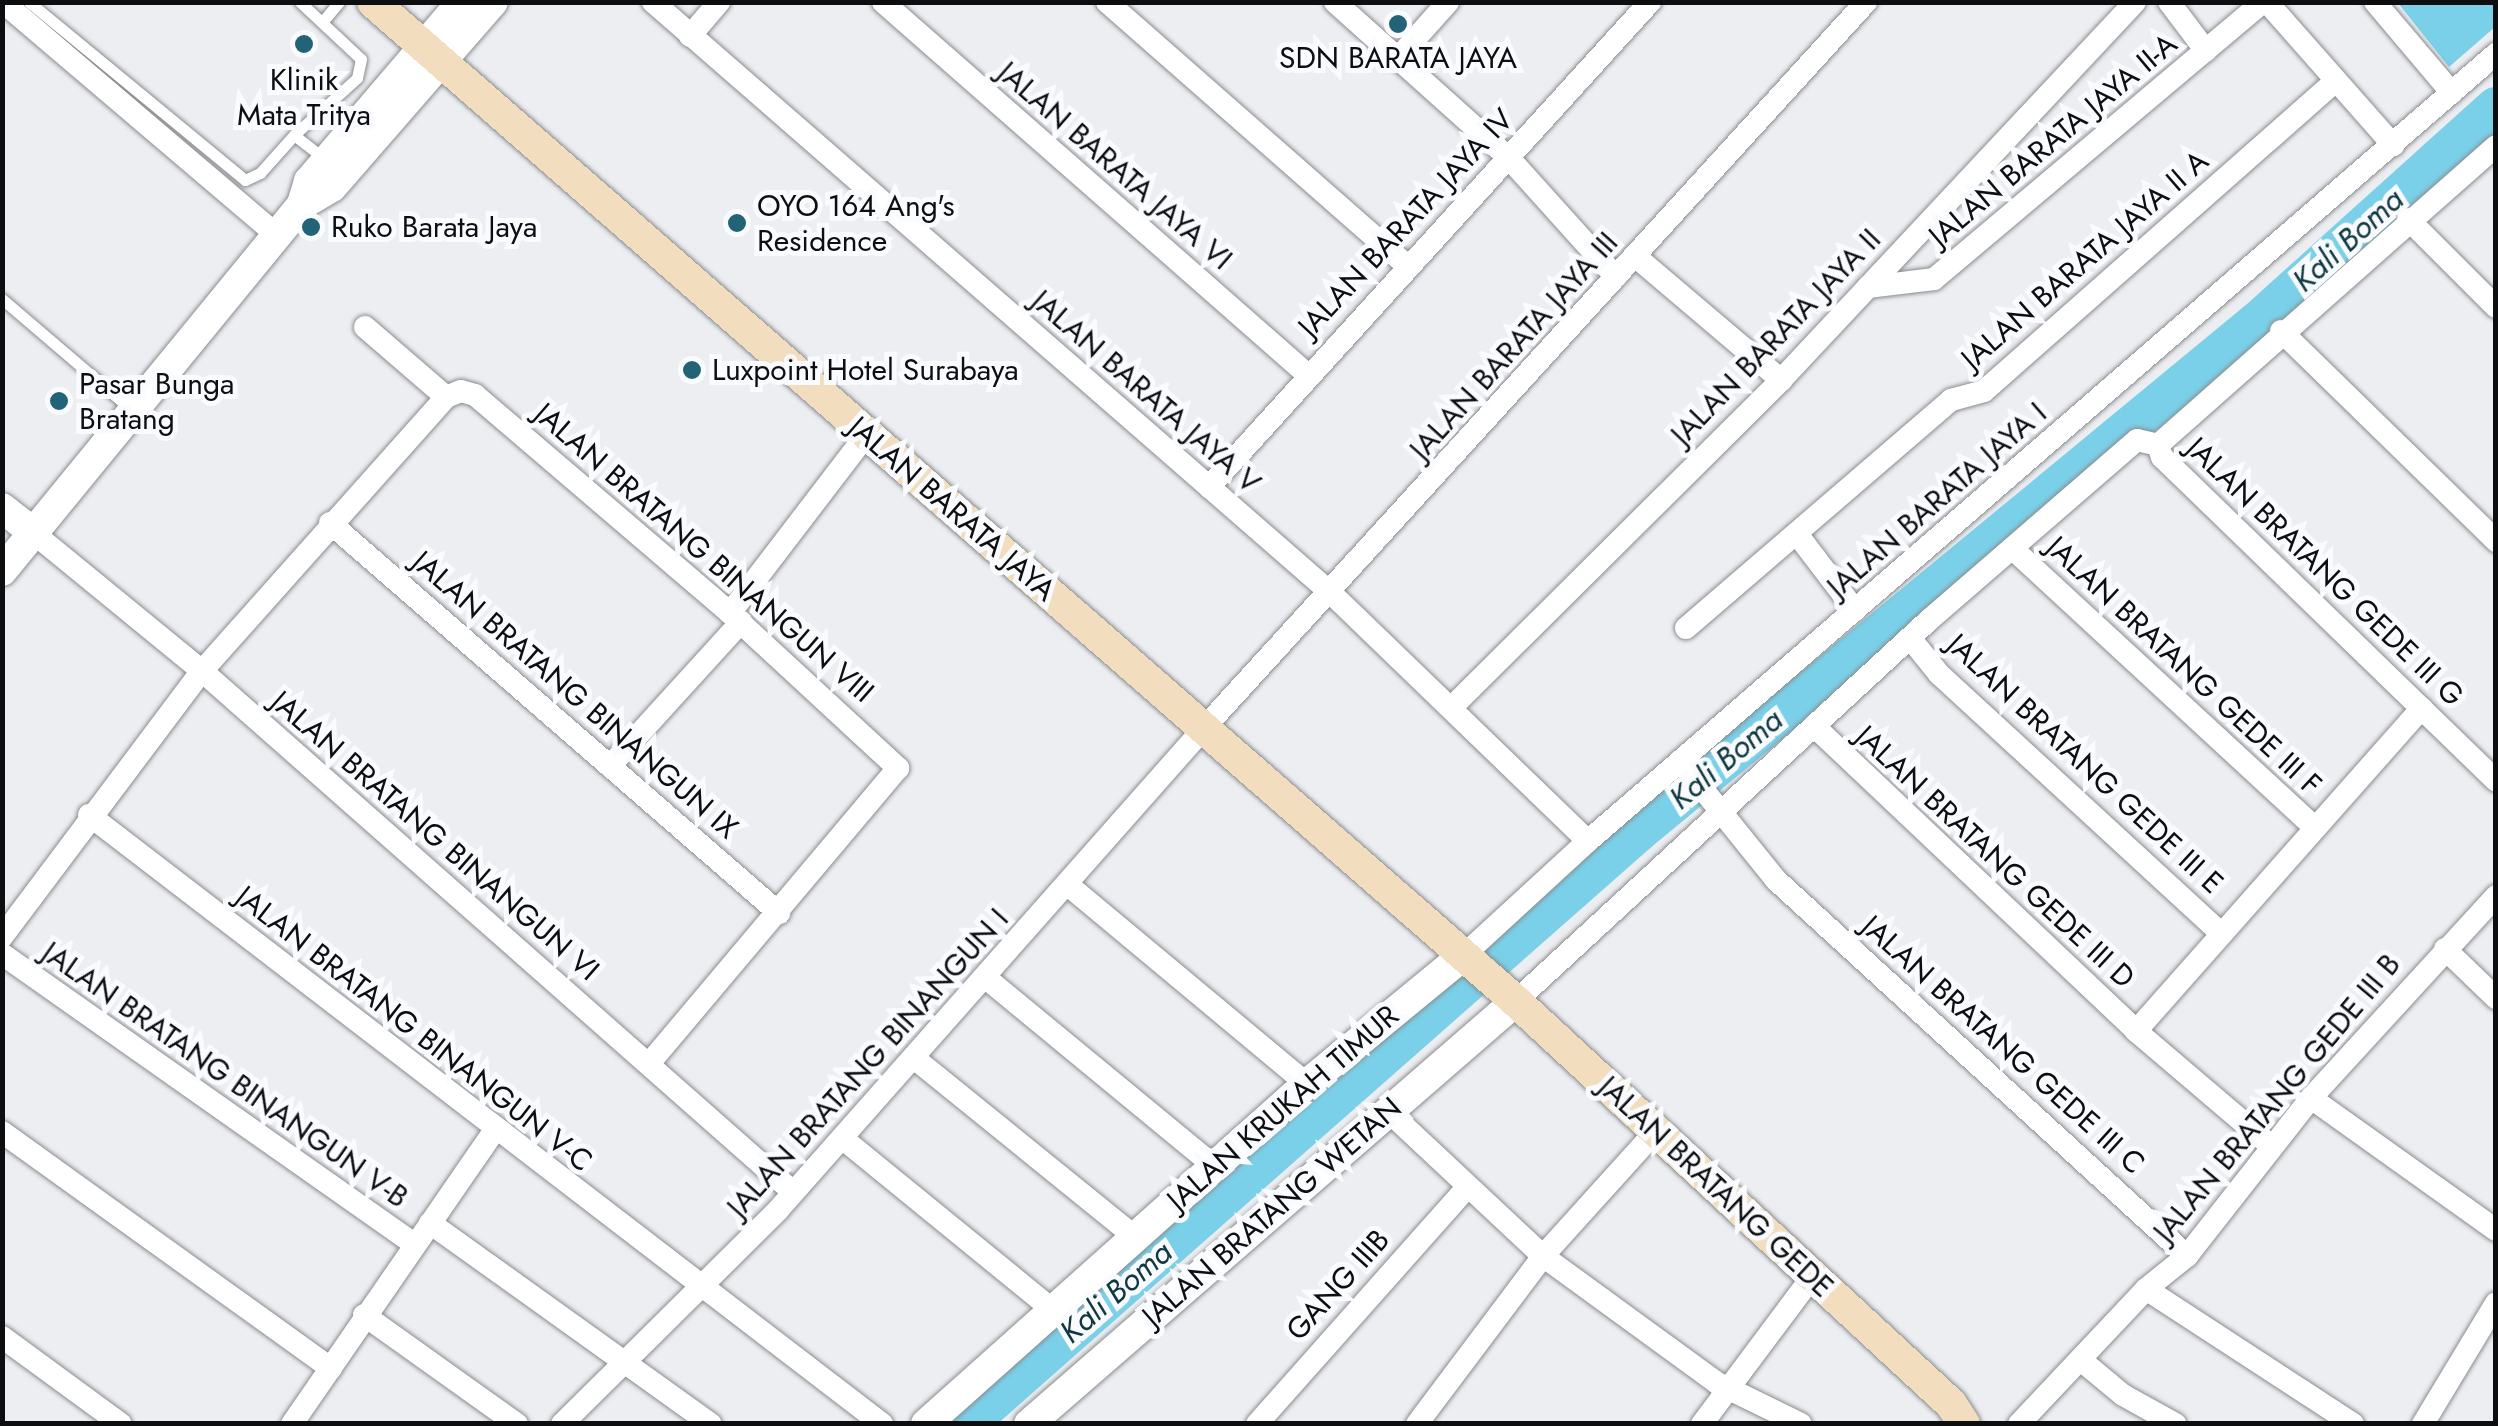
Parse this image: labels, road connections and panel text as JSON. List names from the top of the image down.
{
  "streets": {
    "main road": ["JALAN BARATA JAYA", "JALAN BRATANG GEDE"],
    "street": [
      "JALAN BARATA JAYA II-A",
      "JALAN BARATA JAYA VI",
      "JALAN BARATA JAYA IV",
      "JALAN BARATA JAYA II A",
      "JALAN BARATA JAYA II",
      "JALAN BARATA JAYA III",
      "JALAN BARATA JAYA V",
      "JALAN BARATA JAYA I",
      "JALAN BRATANG BINANGUN VIII",
      "JALAN BRATANG GEDE III G",
      "JALAN BRATANG GEDE III F",
      "JALAN BRATANG BINANGUN IX",
      "JALAN BRATANG GEDE III E",
      "JALAN BRATANG BINANGUN VI",
      "JALAN BRATANG GEDE III D",
      "JALAN BRATANG BINANGUN V-C",
      "JALAN BRATANG GEDE III C",
      "JALAN BRATANG BINANGUN I",
      "JALAN BRATANG BINANGUN V-B",
      "JALAN BRATANG GEDE III B",
      "JALAN KRUKAH TIMUR",
      "JALAN BRATANG WETAN",
      "GANG IIIB"
    ]
  },
  "crossings": [
    ["JALAN BARATA JAYA II-A", "JALAN BARATA JAYA II"],
    ["JALAN BARATA JAYA VI", "JALAN BARATA JAYA IV"],
    ["JALAN BARATA JAYA IV", "JALAN BARATA JAYA V"],
    ["JALAN BARATA JAYA II", "JALAN BARATA JAYA V"],
    ["JALAN BARATA JAYA III", "JALAN BARATA JAYA V"],
    ["JALAN BARATA JAYA III", "JALAN BARATA JAYA"],
    ["JALAN BARATA JAYA III", "JALAN BRATANG BINANGUN I"],
    ["JALAN BARATA JAYA V", "JALAN BARATA JAYA I"],
    ["JALAN BARATA JAYA I", "JALAN BARATA JAYA"],
    ["JALAN BARATA JAYA I", "JALAN BRATANG GEDE III C"],
    ["JALAN BARATA JAYA I", "JALAN KRUKAH TIMUR"],
    ["JALAN BARATA JAYA I", "JALAN BRATANG GEDE"],
    ["JALAN BARATA JAYA", "JALAN BRATANG BINANGUN I"],
    ["JALAN BARATA JAYA", "JALAN KRUKAH TIMUR"],
    ["JALAN BARATA JAYA", "JALAN BRATANG GEDE"],
    ["JALAN BRATANG BINANGUN VIII", "JALAN BRATANG BINANGUN IX"],
    ["JALAN BRATANG BINANGUN VIII", "JALAN BRATANG BINANGUN VI"],
    ["JALAN BRATANG GEDE III G", "JALAN BRATANG GEDE III D"],
    ["JALAN BRATANG GEDE III F", "JALAN BRATANG GEDE III D"],
    ["JALAN BRATANG GEDE III E", "JALAN BRATANG GEDE III D"],
    ["JALAN BRATANG BINANGUN VI", "JALAN BRATANG BINANGUN I"],
    ["JALAN BRATANG GEDE III D", "JALAN BRATANG GEDE III B"],
    ["JALAN BRATANG BINANGUN V-C", "JALAN BRATANG BINANGUN I"],
    ["JALAN BRATANG GEDE III C", "JALAN BRATANG GEDE III B"],
    ["JALAN BRATANG BINANGUN I", "JALAN BRATANG BINANGUN V-B"],
    ["JALAN KRUKAH TIMUR", "JALAN BRATANG GEDE"],
    ["JALAN BRATANG GEDE", "JALAN BRATANG WETAN"]
  ],
  "water": ["Kali Boma"],
  "places": [
    "SDN BARATA JAYA",
    "Klinik Mata Tritya",
    "OYO 164 Ang's Residence",
    "Ruko Barata Jaya",
    "Luxpoint Hotel Surabaya",
    "Pasar Bunga Bratang"
  ]
}
